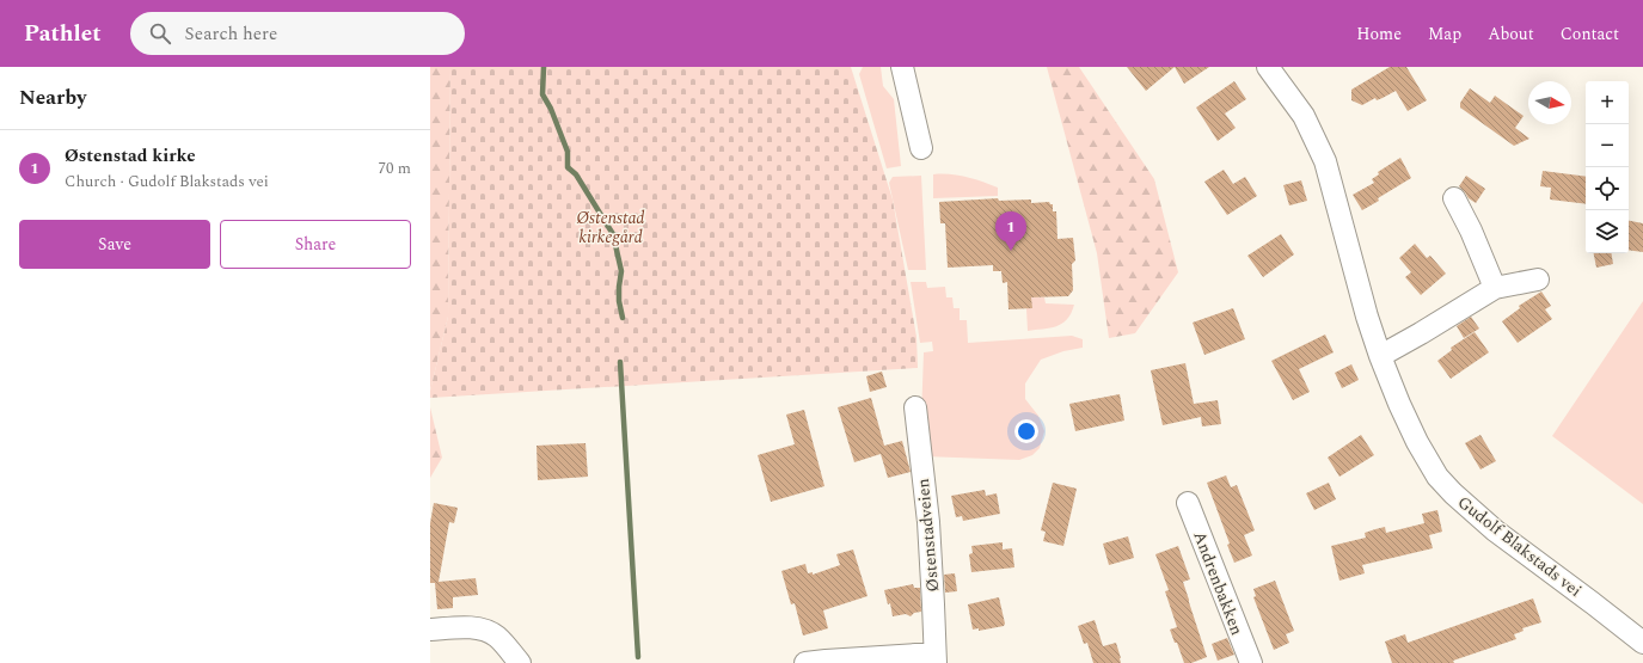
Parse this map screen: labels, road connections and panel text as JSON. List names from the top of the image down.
{
  "streets": {
    "street": ["Østenstadveien", "Gudolf Blakstads vei", "Andrenbakken"]
  },
  "parks": ["Østenstad kirkegård"],
  "north": "right",
  "page": {
    "header": "Pathlet",
    "search": "Search here",
    "nav": [
      "Home",
      "Map",
      "About",
      "Contact"
    ],
    "heading": "Nearby",
    "map_buttons": ["+", "−"],
    "list": [
      {
        "mark": "1",
        "name": "Østenstad kirke",
        "note": "Church · Gudolf Blakstads vei",
        "value": "70 m"
      }
    ],
    "buttons": ["Save", "Share"],
    "pins": "1"
  }
}
